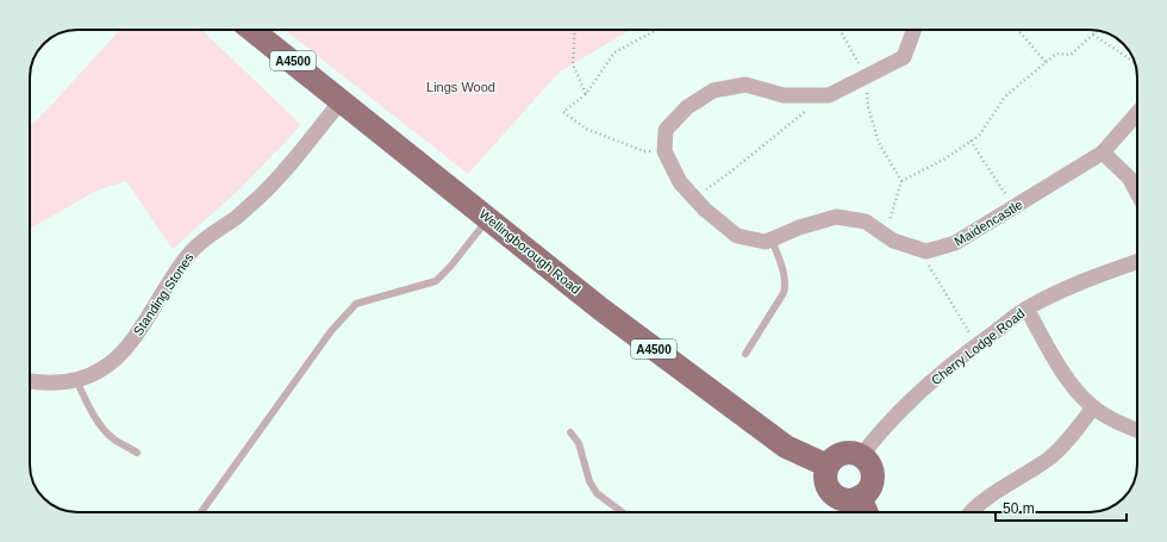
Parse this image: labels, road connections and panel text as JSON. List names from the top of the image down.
{
  "streets": {
    "main road": ["A4500", "Wellingborough Road"],
    "street": ["Maidencastle", "Standing Stones", "Cherry Lodge Road"]
  },
  "crossings": [
    ["Wellingborough Road", "Standing Stones"],
    ["Wellingborough Road", "Cherry Lodge Road"]
  ],
  "parks": ["Lings Wood"],
  "scale_bar": "50 m"
}
